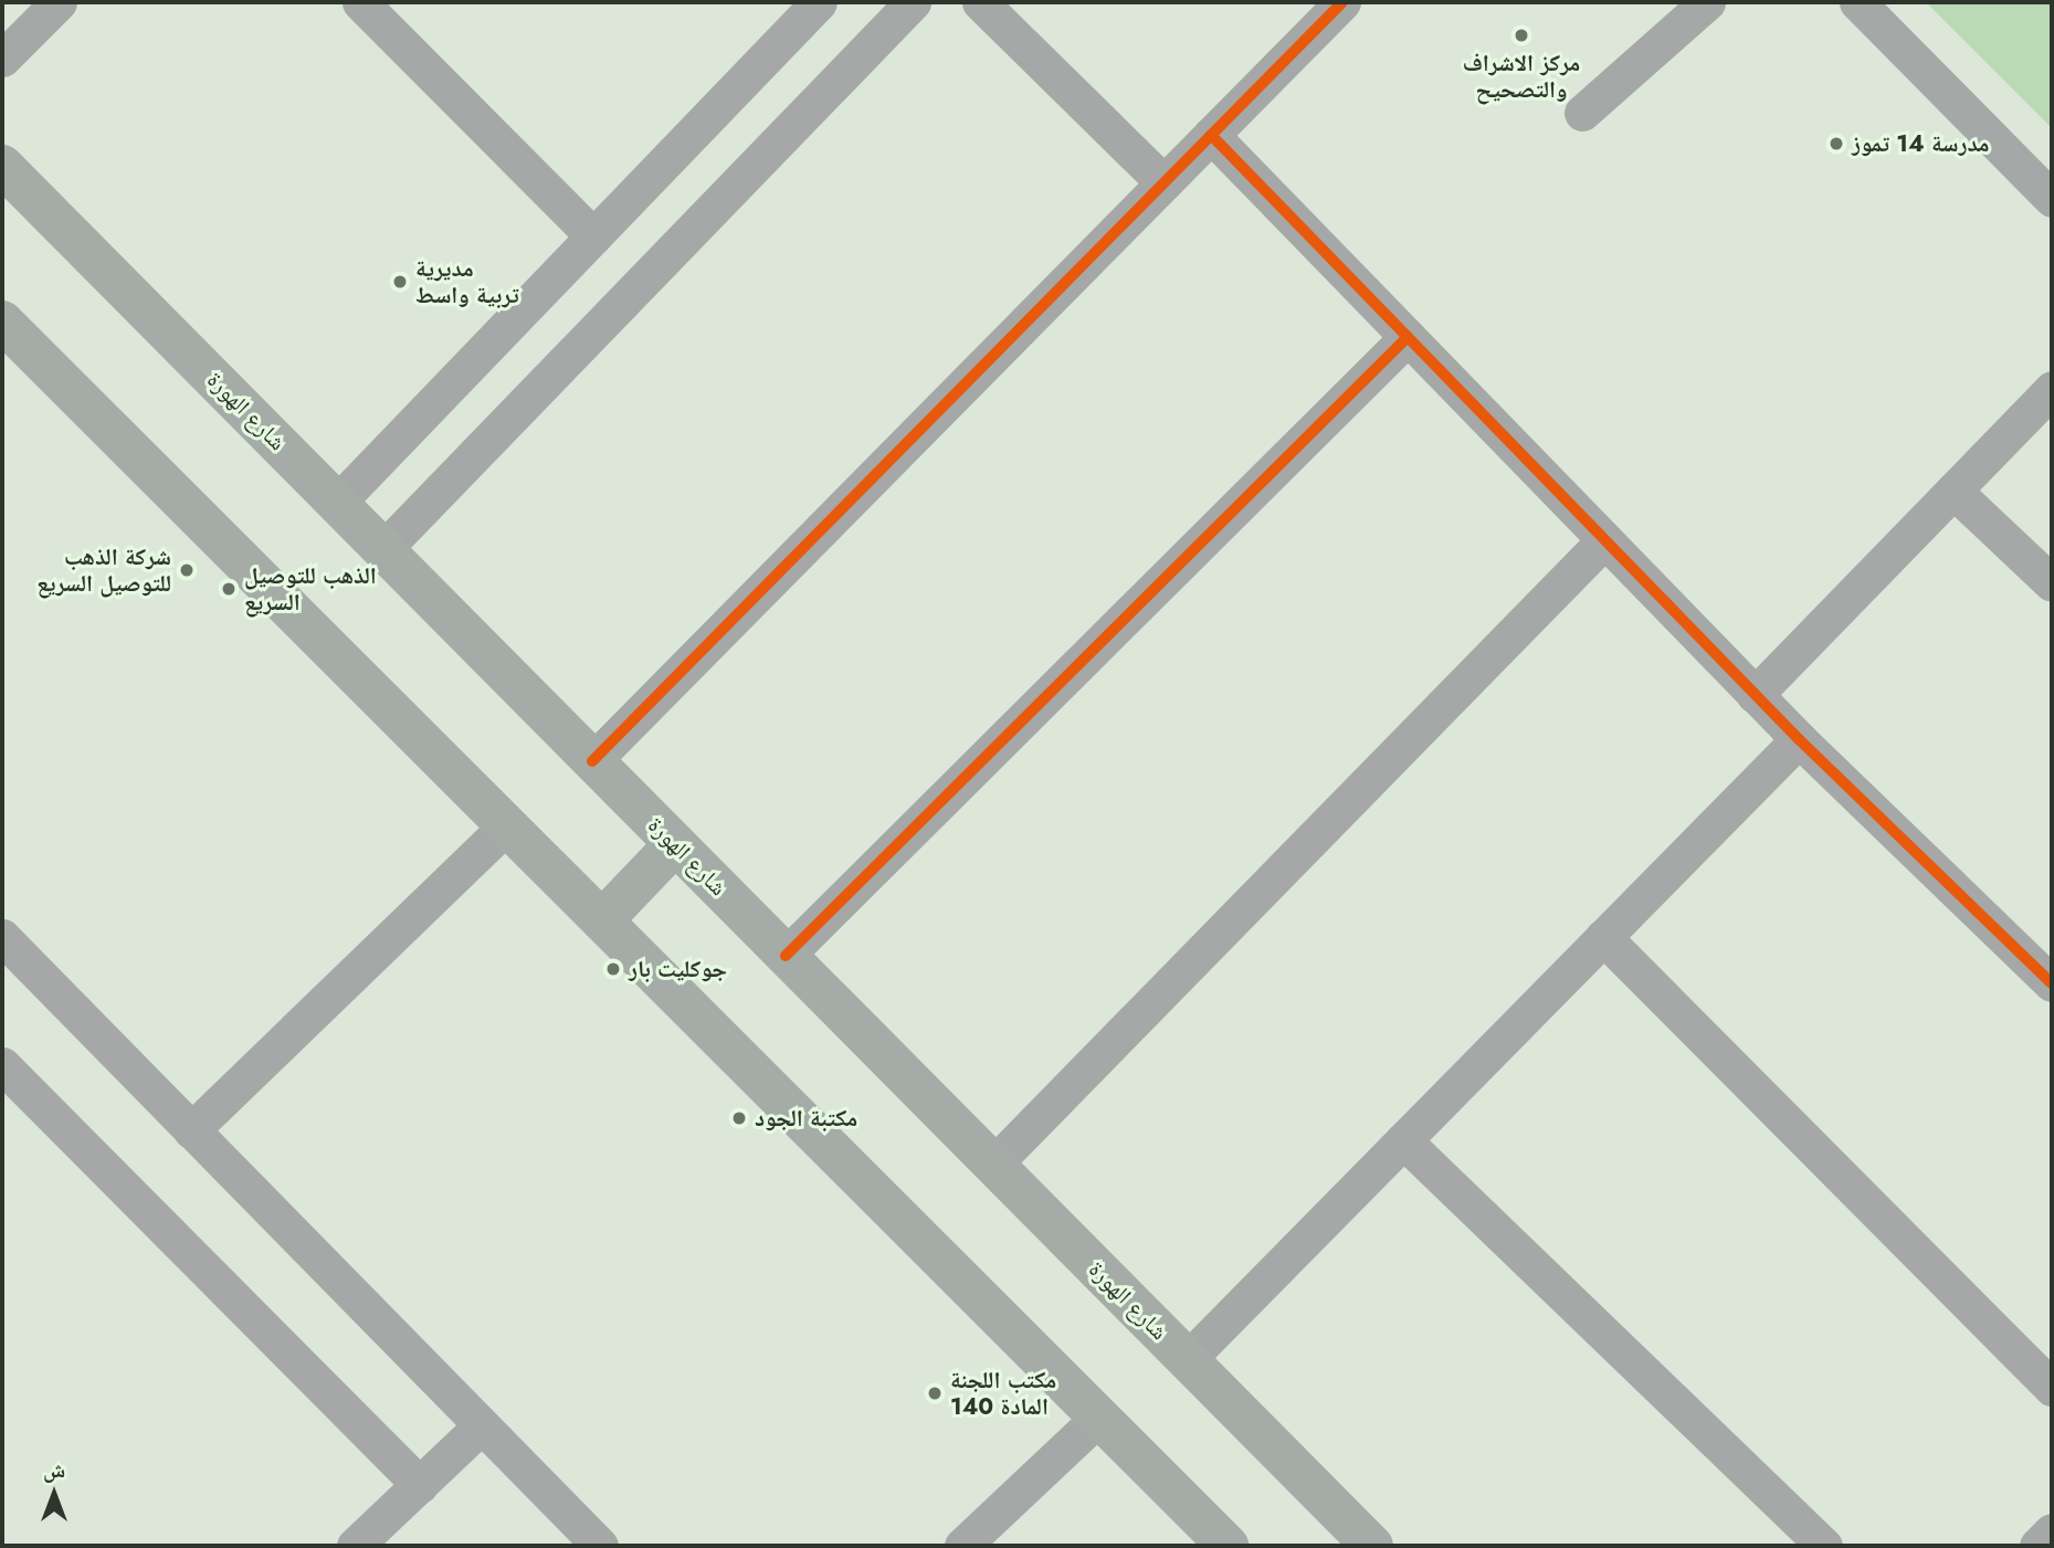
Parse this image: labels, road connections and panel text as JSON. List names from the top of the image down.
{
  "streets": {
    "main road": ["شارع الهورة"]
  },
  "places": [
    "مركز الاشراف والتصحيح",
    "مدرسة 14 تموز",
    "مديرية تربية واسط",
    "شركة الذهب للتوصيل السريع",
    "الذهب للتوصيل السريع",
    "جوكليت بار",
    "مكتبة الجود",
    "مكتب اللجنة المادة 140"
  ],
  "north": "top"
}
